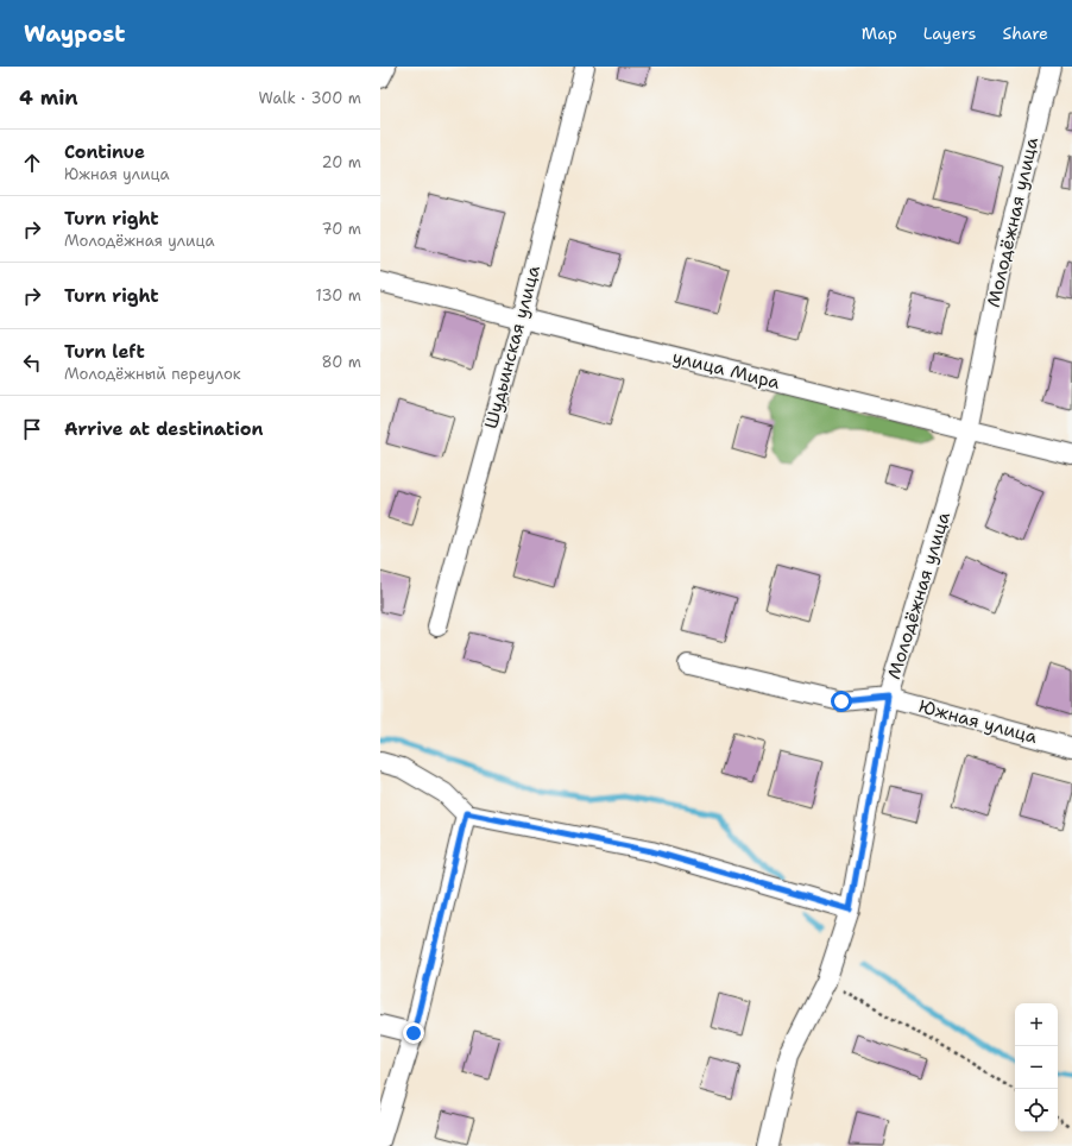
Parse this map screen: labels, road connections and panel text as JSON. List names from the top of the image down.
{
  "streets": {
    "street": [
      "Молодёжная улица",
      "Шудьинская улица",
      "улица Мира",
      "Южная улица"
    ]
  },
  "crossings": [
    ["Молодёжная улица", "улица Мира"],
    ["Молодёжная улица", "Южная улица"],
    ["Шудьинская улица", "улица Мира"]
  ],
  "page": {
    "header": "Waypost",
    "nav": ["Map", "Layers", "Share"],
    "heading": ["4 min", "Walk · 300 m"],
    "list": [
      ["Continue", "Южная улица", "20 m"],
      ["Turn right", "Молодёжная улица", "70 m"],
      ["Turn right", "130 m"],
      ["Turn left", "Молодёжный переулок", "80 m"],
      "Arrive at destination"
    ],
    "map_buttons": ["+", "−"]
  }
}
